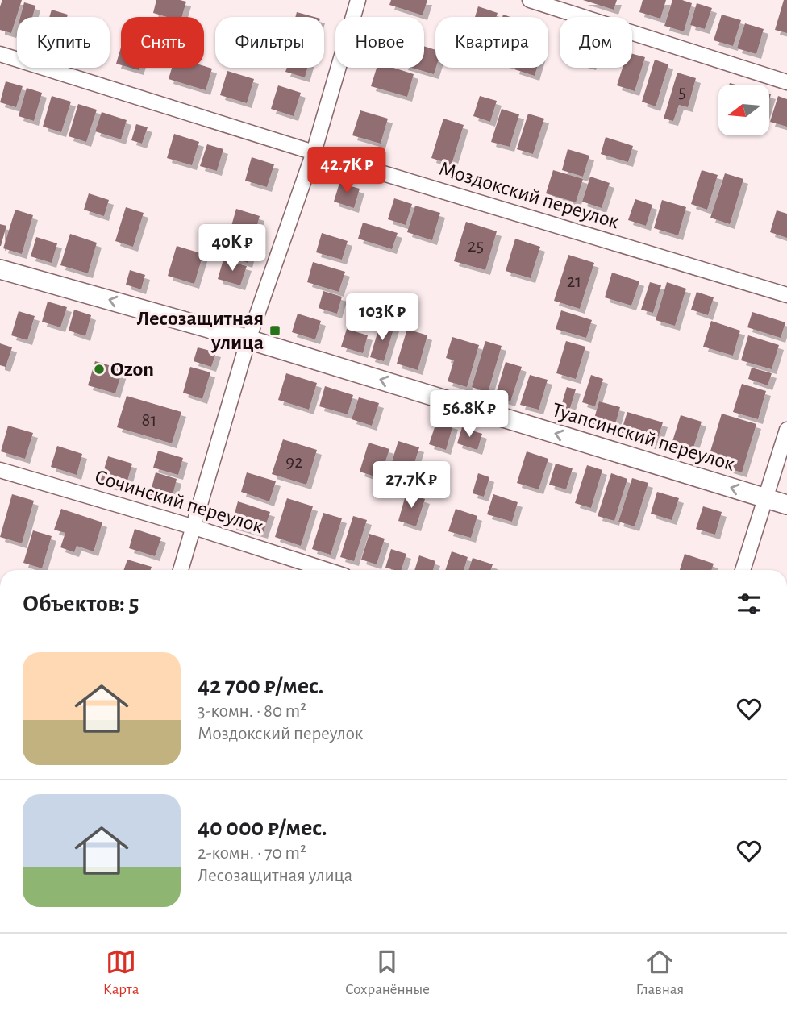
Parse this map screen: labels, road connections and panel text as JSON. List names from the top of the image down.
{
  "streets": {
    "street": ["Моздокский переулок", "Туапсинский переулок", "Сочинский переулок"]
  },
  "one_way": ["Туапсинский переулок"],
  "places": {
    "transit": ["Лесозащитная улица"],
    "other": ["Ozon"]
  },
  "house_numbers": [
    "5",
    "25",
    "21",
    "81",
    "92"
  ],
  "north": "left",
  "page": {
    "chip": [
      "Купить",
      "Снять",
      "Фильтры",
      "Новое",
      "Квартира",
      "Дом"
    ],
    "price": [
      "42.7K ₽",
      "40K ₽",
      "103K ₽",
      "56.8K ₽",
      "27.7K ₽"
    ],
    "heading": "Объектов: 5",
    "list": [
      {
        "name": "42 700 ₽/мес.",
        "note": "3-комн. · 80 m² · Моздокский переулок"
      },
      {
        "name": "40 000 ₽/мес.",
        "note": "2-комн. · 70 m² · Лесозащитная улица"
      }
    ],
    "tabs": ["Карта", "Сохранённые", "Главная"]
  }
}
